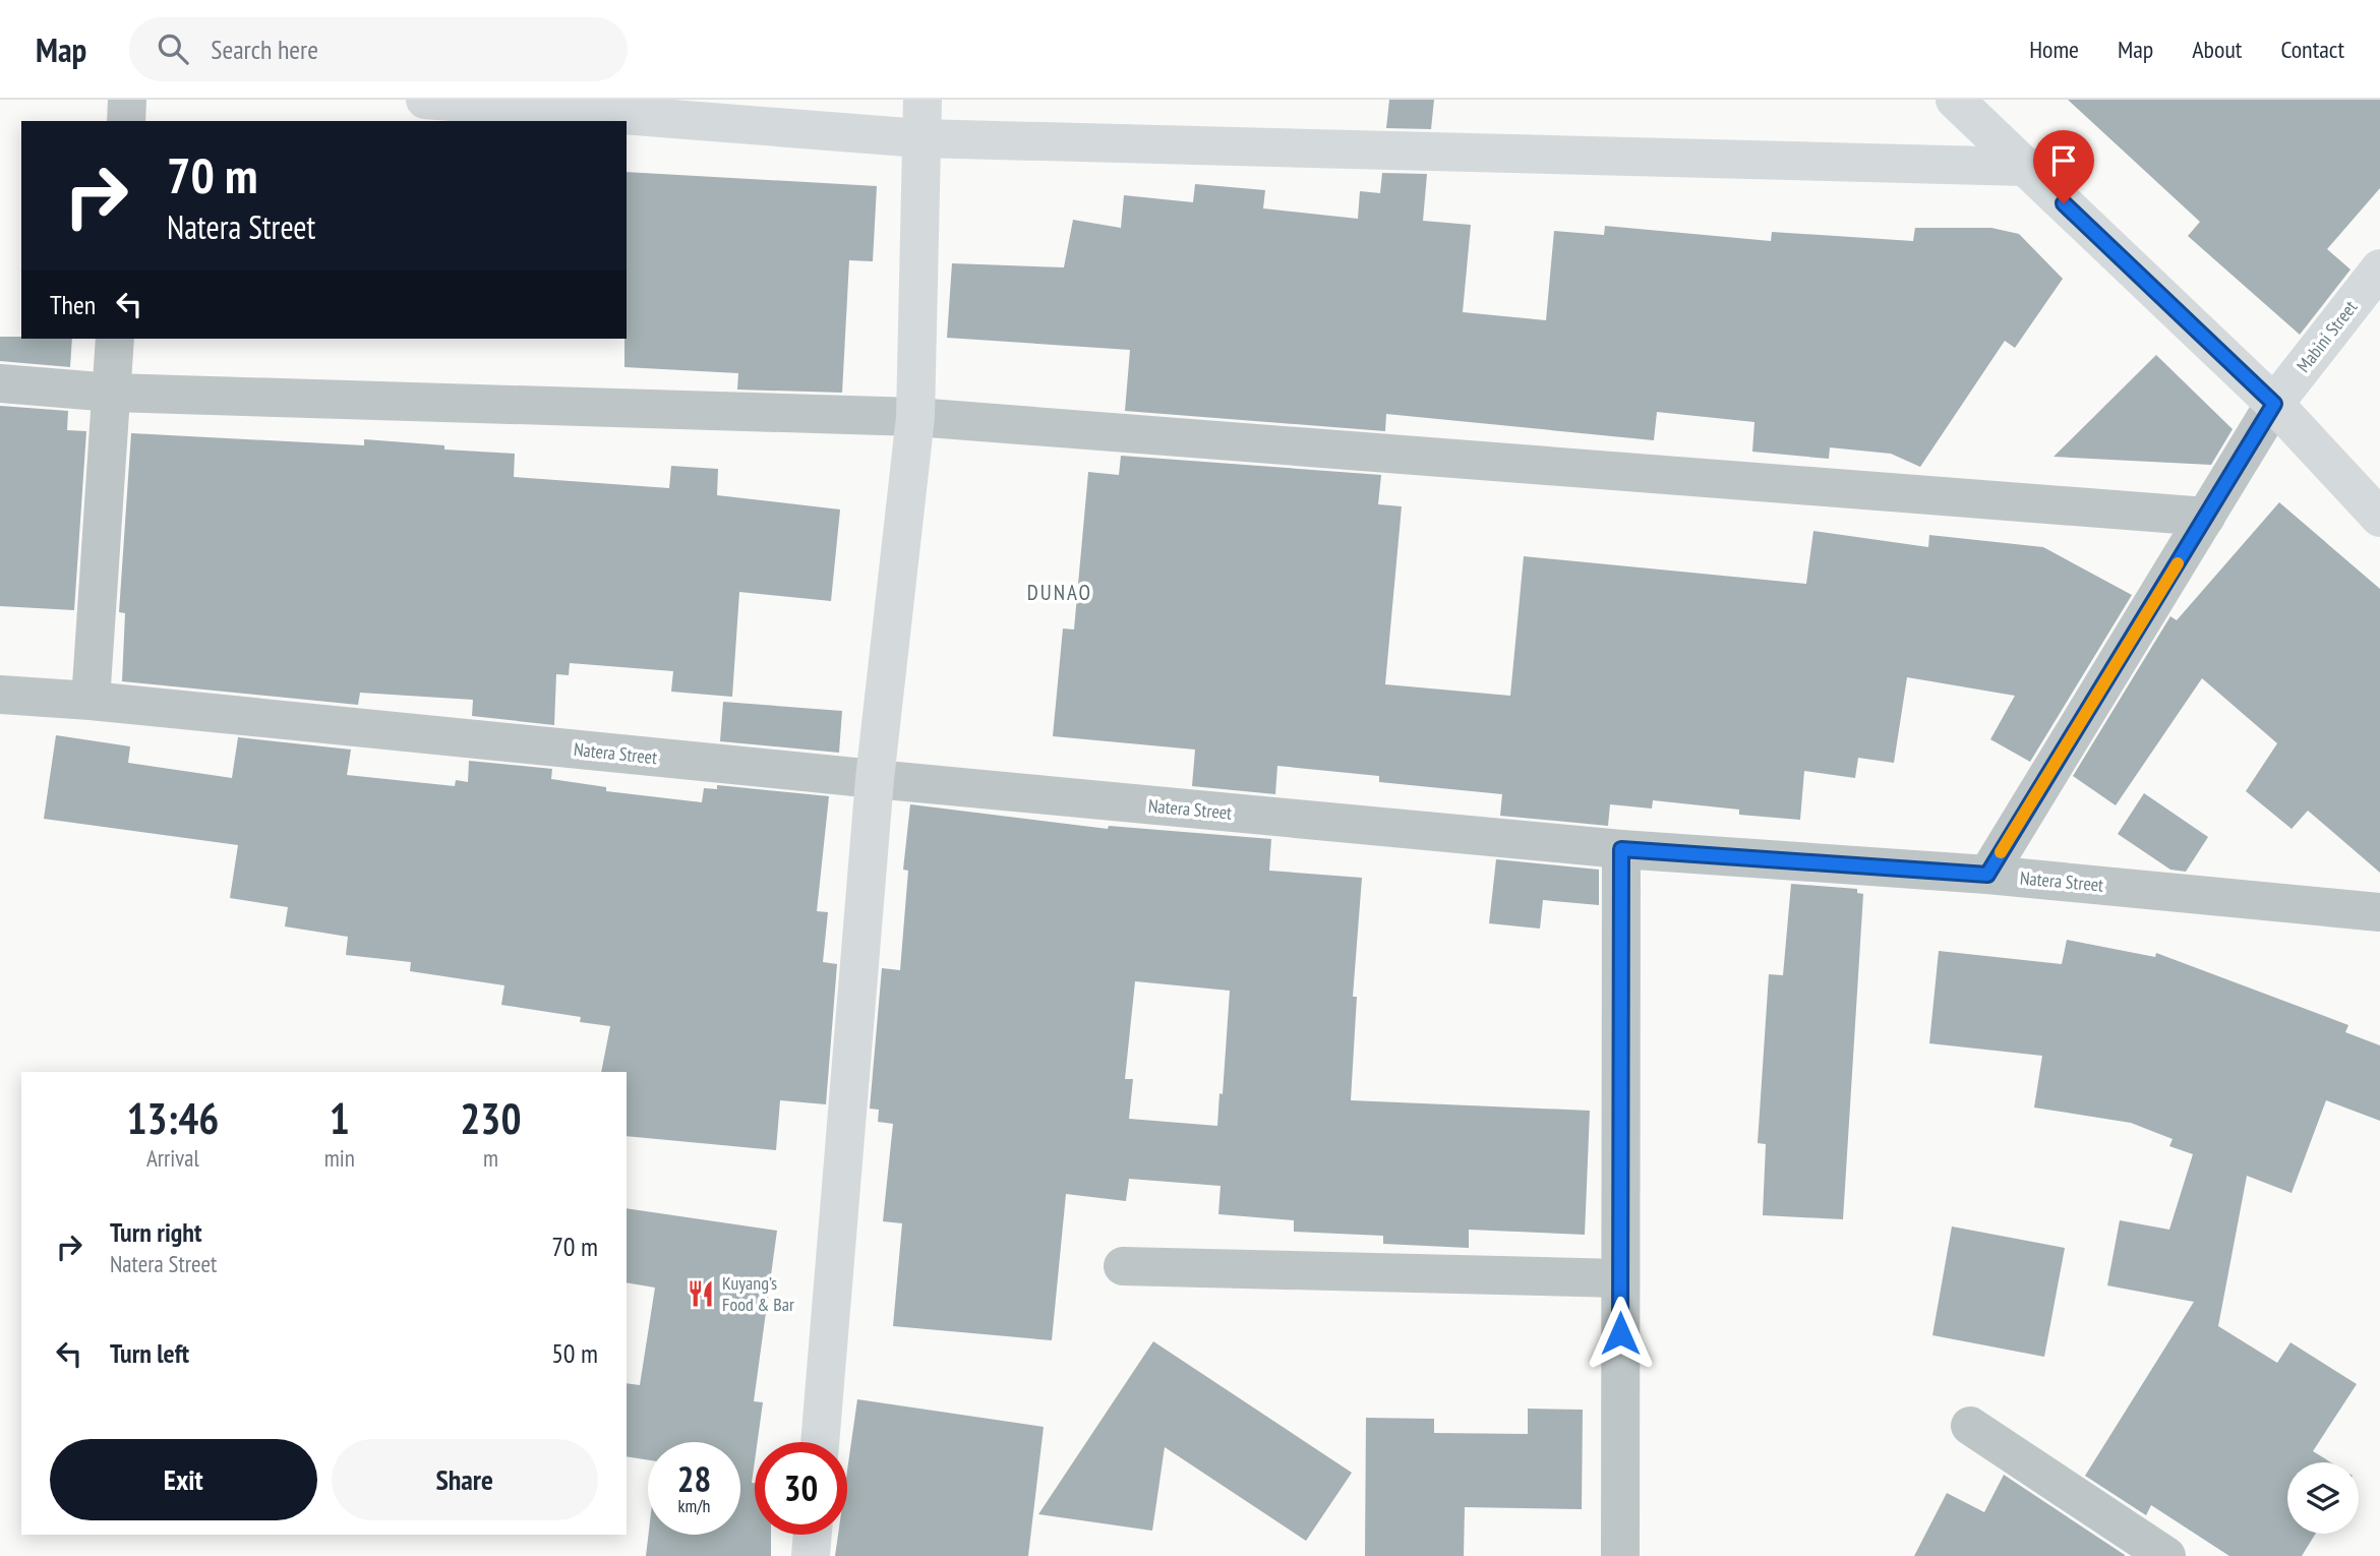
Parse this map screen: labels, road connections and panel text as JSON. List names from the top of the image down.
{
  "streets": {
    "street": ["Mabini Street", "Natera Street"]
  },
  "districts": ["DUNAO"],
  "places": {
    "restaurant": ["Kuyang’s Food & Bar"]
  },
  "page": {
    "header": "Map",
    "search": "Search here",
    "nav": [
      "Home",
      "Map",
      "About",
      "Contact"
    ],
    "turn": ["70 m", "Natera Street"],
    "then": "Then",
    "eta": [
      "13:46",
      "Arrival",
      "1",
      "min",
      "230",
      "m"
    ],
    "list": [
      {
        "name": "Turn right",
        "note": "Natera Street",
        "value": "70 m"
      },
      {
        "name": "Turn left",
        "value": "50 m"
      }
    ],
    "buttons": ["Exit", "Share"],
    "speed": "28 km/h",
    "limit": "30"
  }
}
